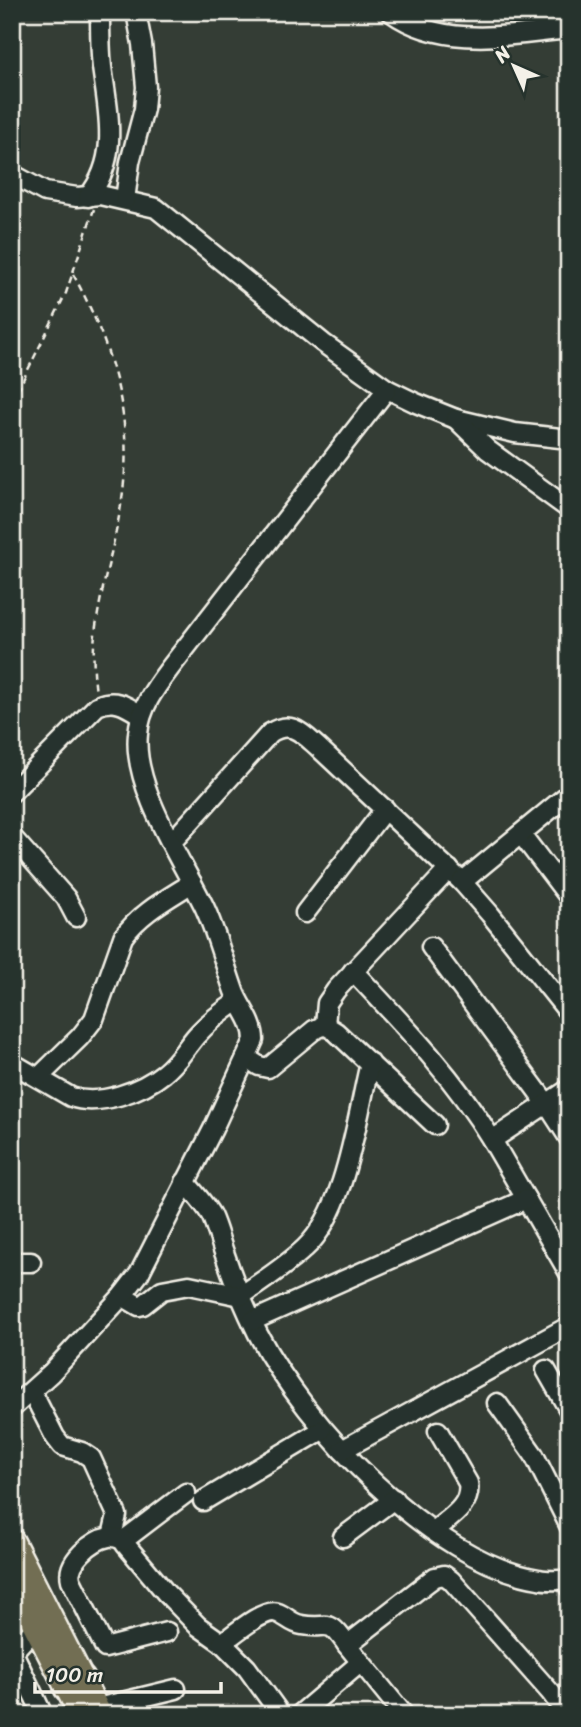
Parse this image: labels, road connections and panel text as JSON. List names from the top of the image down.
{
  "scale_bar": "100 m",
  "north": "top left"
}
